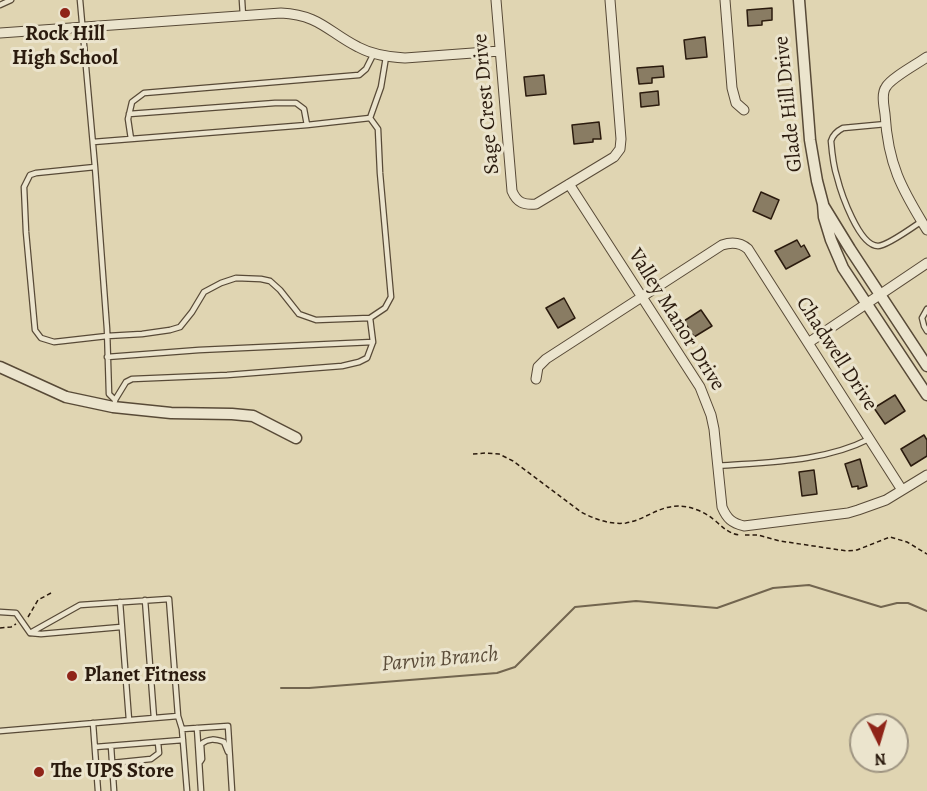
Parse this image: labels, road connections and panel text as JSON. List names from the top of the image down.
{
  "streets": {
    "street": [
      "Sage Crest Drive",
      "Glade Hill Drive",
      "Valley Manor Drive",
      "Chadwell Drive"
    ]
  },
  "crossings": [
    ["Sage Crest Drive", "Valley Manor Drive"],
    ["Valley Manor Drive", "Chadwell Drive"]
  ],
  "water": ["Parvin Branch"],
  "places": ["Rock Hill High School", "Planet Fitness", "The UPS Store"],
  "north": "bottom"
}
